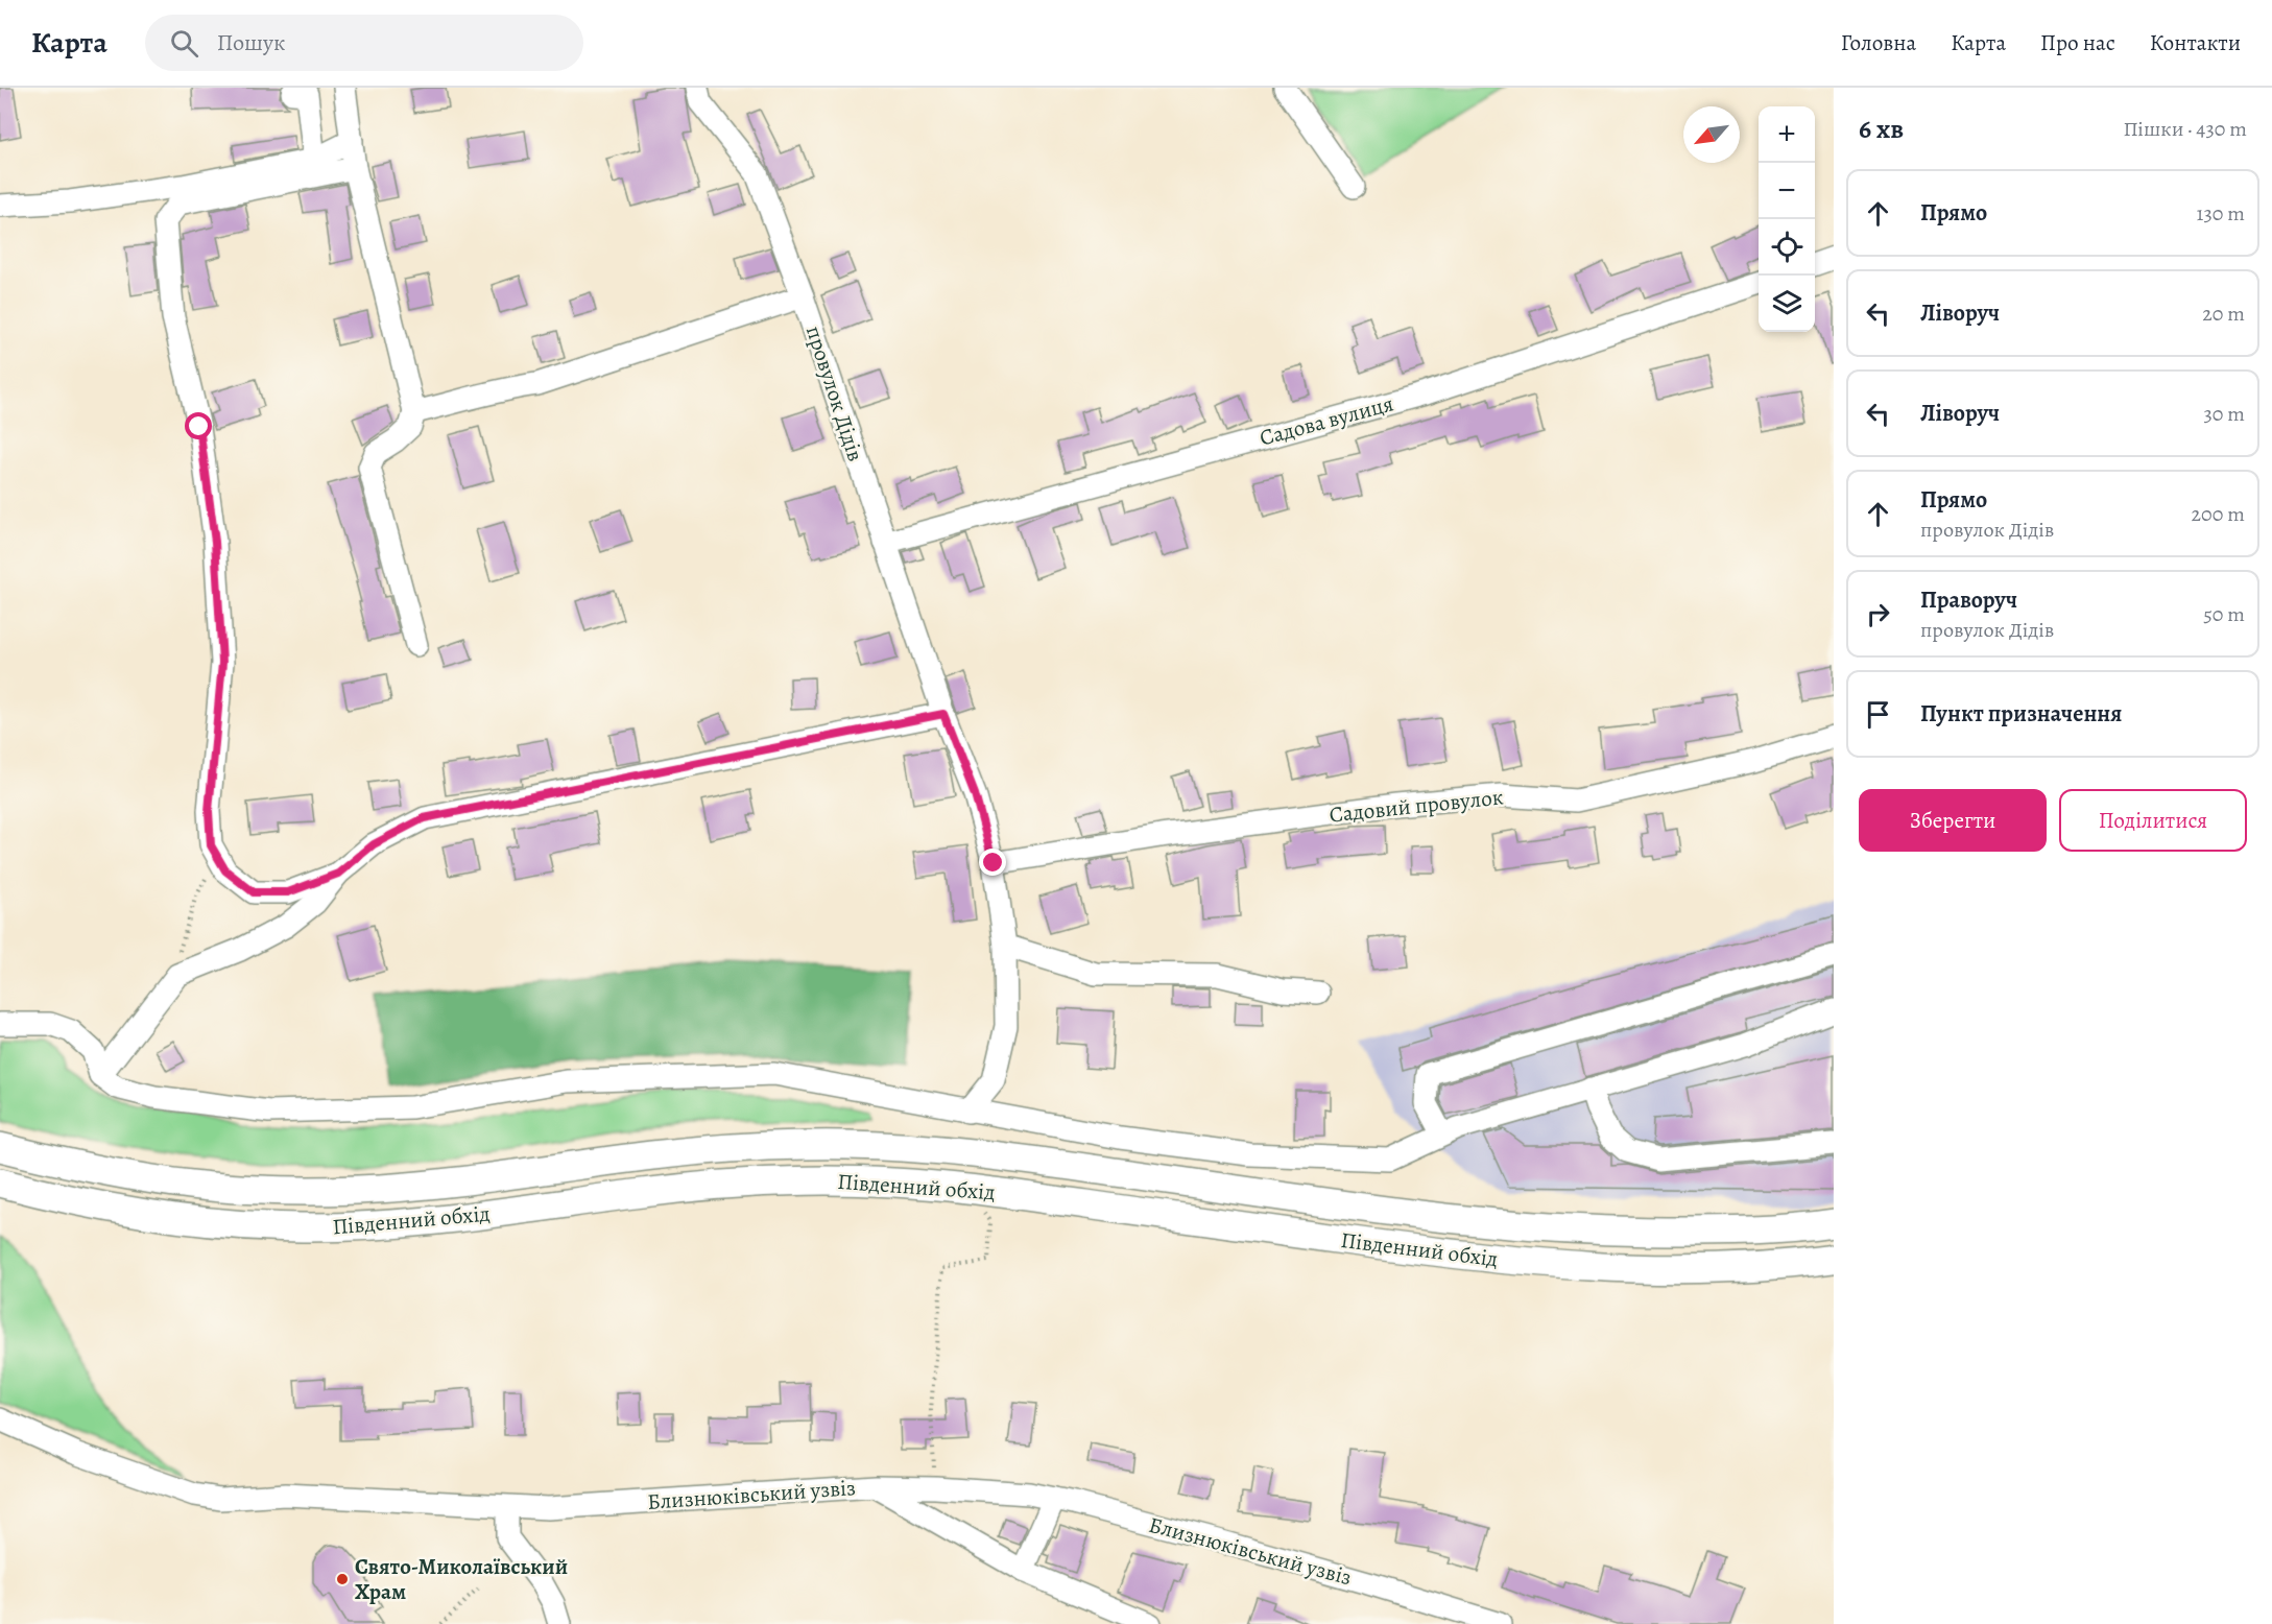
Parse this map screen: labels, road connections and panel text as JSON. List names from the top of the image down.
{
  "streets": {
    "main road": ["Південний обхід"],
    "street": [
      "провулок Дідів",
      "Садова вулиця",
      "Садовий провулок",
      "Близнюківський узвіз"
    ]
  },
  "crossings": [
    ["провулок Дідів", "Садова вулиця"],
    ["провулок Дідів", "Садовий провулок"]
  ],
  "places": ["Свято-Миколаївський Храм"],
  "north": "bottom left",
  "page": {
    "header": "Карта",
    "search": "Пошук",
    "nav": [
      "Головна",
      "Карта",
      "Про нас",
      "Контакти"
    ],
    "heading": ["6 хв", "Пішки · 430 m"],
    "map_buttons": ["+", "−"],
    "list": [
      ["Прямо", "130 m"],
      ["Ліворуч", "20 m"],
      ["Ліворуч", "30 m"],
      ["Прямо", "провулок Дідів", "200 m"],
      ["Праворуч", "провулок Дідів", "50 m"],
      "Пункт призначення"
    ],
    "buttons": ["Зберегти", "Поділитися"]
  }
}
